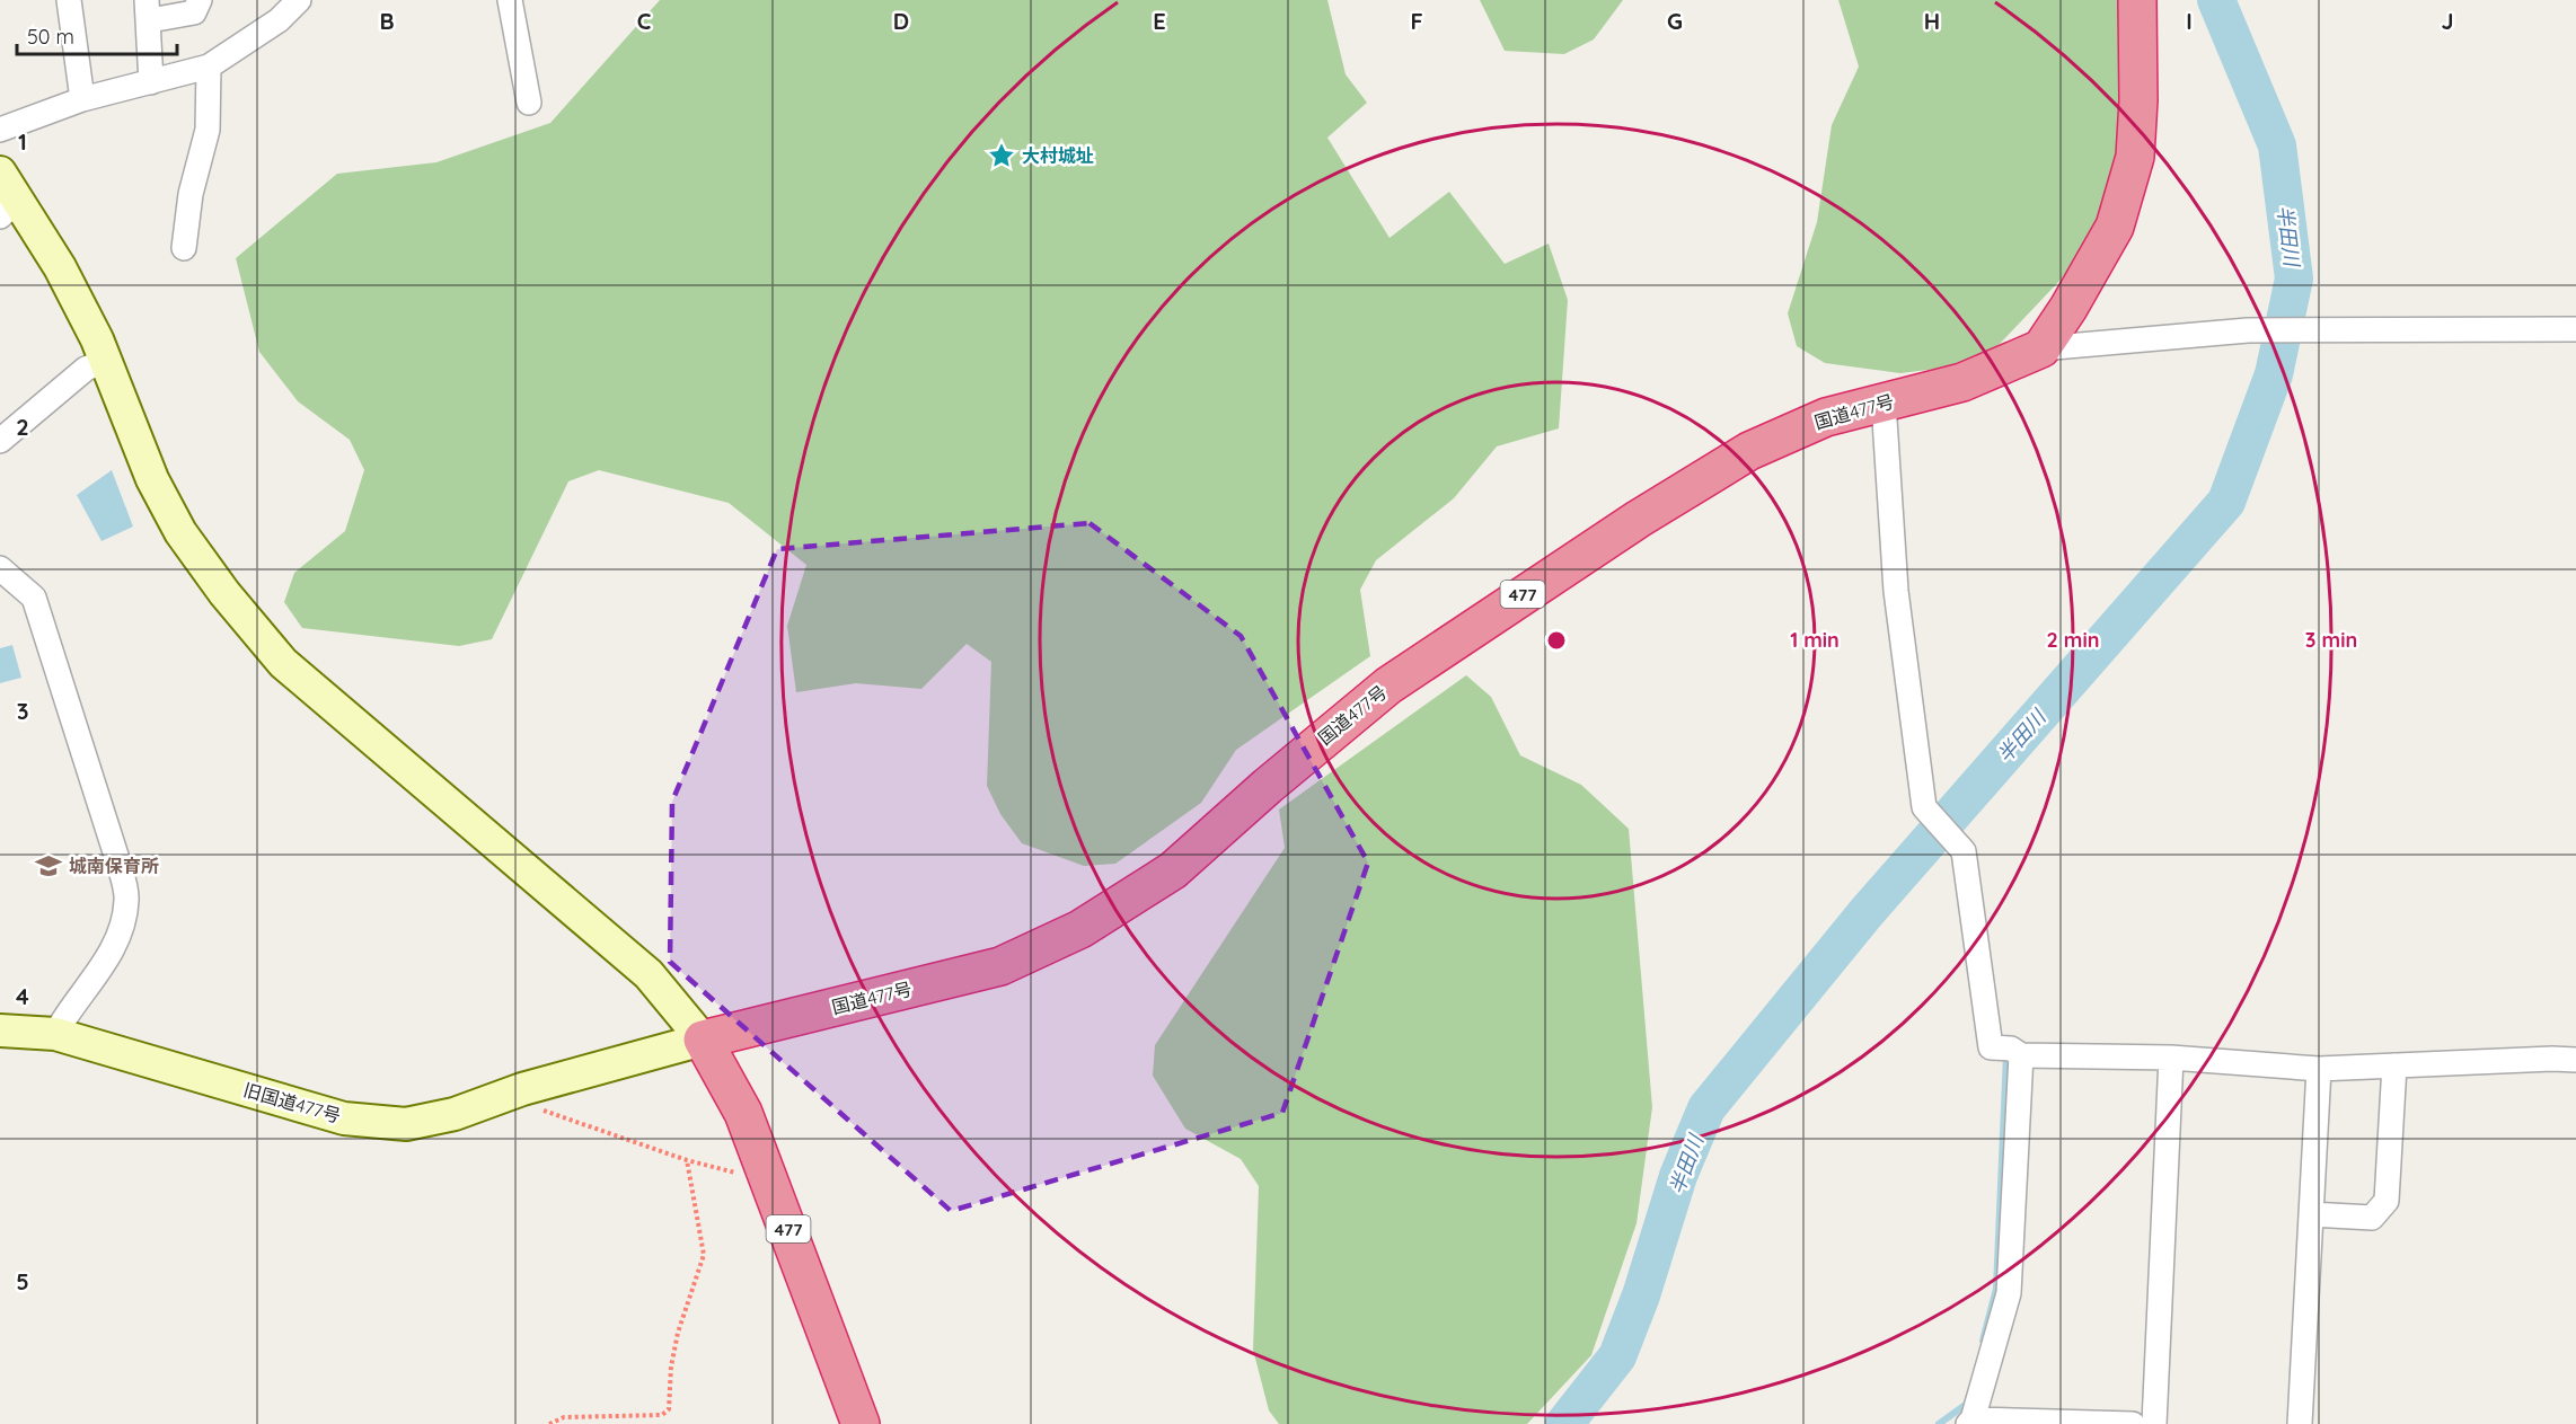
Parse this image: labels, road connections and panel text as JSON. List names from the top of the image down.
{
  "streets": {
    "highway": ["国道477号", "477"],
    "street": ["旧国道477号"]
  },
  "crossings": [
    ["国道477号", "477"],
    ["国道477号", "旧国道477号"],
    ["477", "旧国道477号"]
  ],
  "water": ["半田川"],
  "places": {
    "place": ["大村城址"],
    "school or university": ["城南保育所"]
  },
  "scale_bar": "50 m",
  "grid": {
    "columns": [
      "B",
      "C",
      "D",
      "E",
      "F",
      "G",
      "H",
      "I",
      "J"
    ],
    "rows": [
      "1",
      "2",
      "3",
      "4",
      "5"
    ]
  },
  "rings": ["1 min", "2 min", "3 min"]
}
